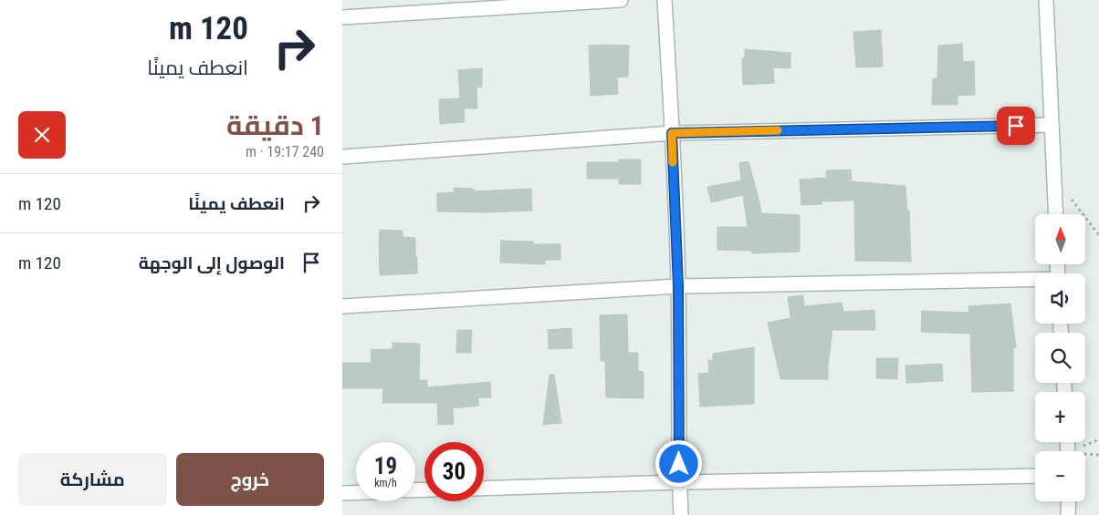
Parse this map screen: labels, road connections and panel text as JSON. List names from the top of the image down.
{
  "north": "top",
  "page": {
    "turn": ["120 m", "انعطف يمينًا"],
    "heading": ["1 دقيقة", "240 m · 19:17"],
    "list": [
      {
        "name": "انعطف يمينًا",
        "value": "120 m"
      },
      {
        "name": "الوصول إلى الوجهة",
        "value": "120 m"
      }
    ],
    "map_buttons": ["+", "−"],
    "speed": "19 km/h",
    "limit": "30",
    "buttons": ["خروج", "مشاركة"]
  }
}
